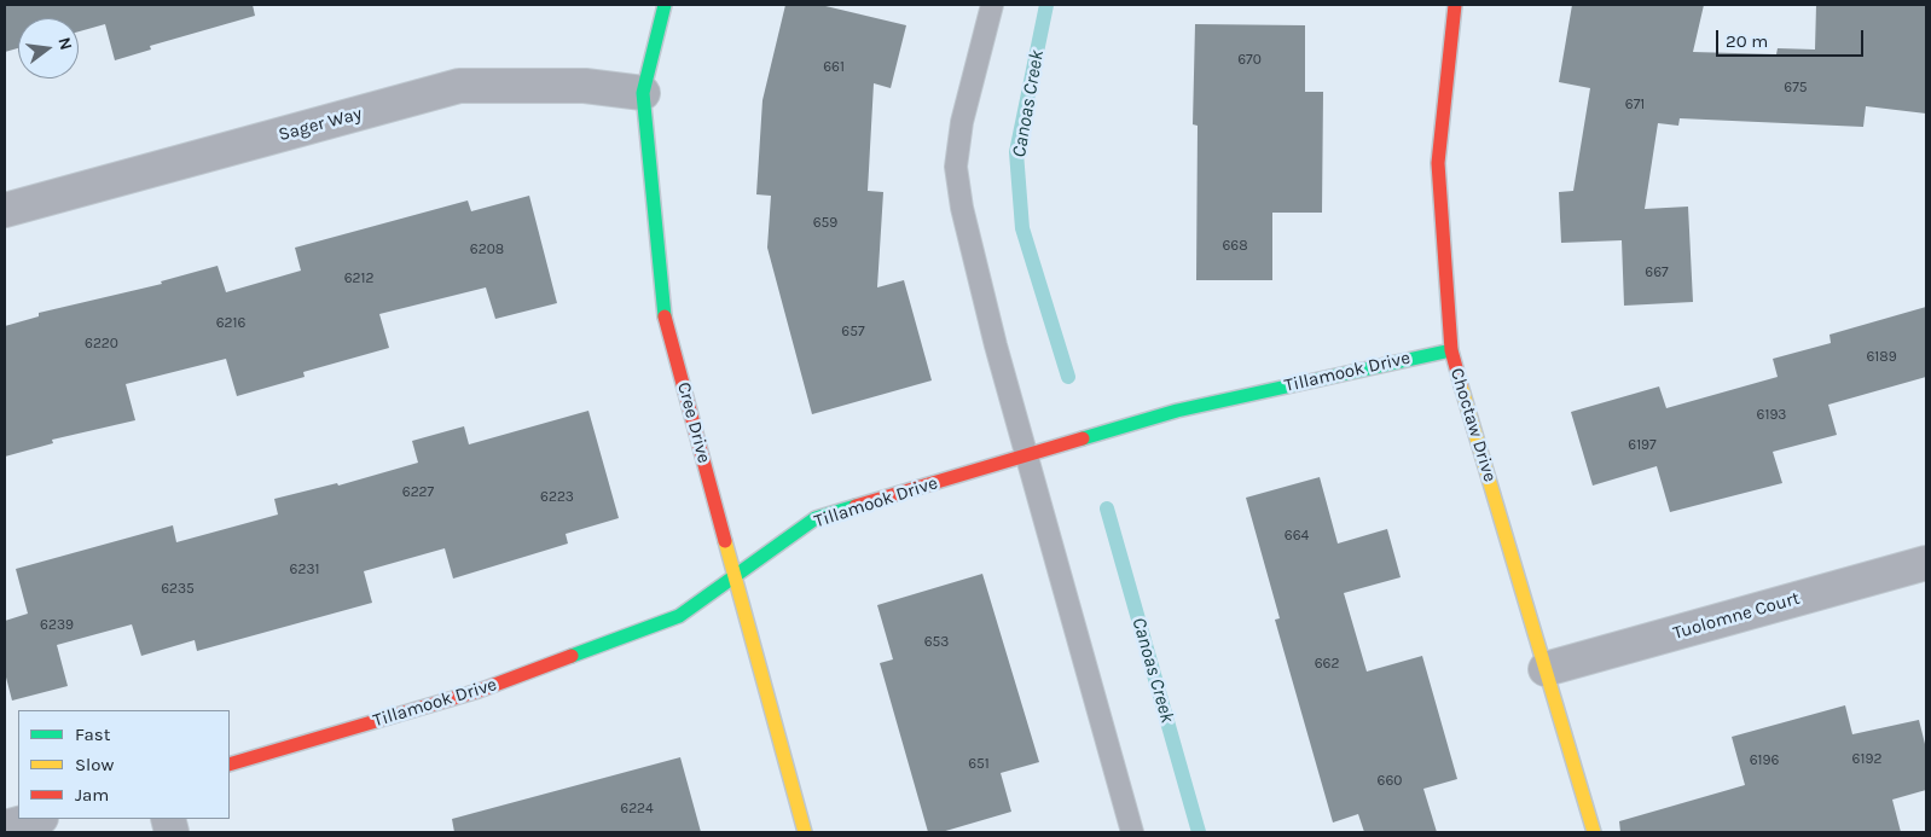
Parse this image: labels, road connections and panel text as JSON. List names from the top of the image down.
{
  "streets": {
    "street": [
      "Sager Way",
      "Tillamook Drive",
      "Cree Drive",
      "Choctaw Drive",
      "Tuolomne Court"
    ]
  },
  "crossings": [
    ["Sager Way", "Cree Drive"],
    ["Tillamook Drive", "Cree Drive"],
    ["Tillamook Drive", "Choctaw Drive"],
    ["Choctaw Drive", "Tuolomne Court"]
  ],
  "water": ["Canoas Creek"],
  "house_numbers": [
    "670",
    "661",
    "675",
    "671",
    "659",
    "668",
    "6208",
    "667",
    "6212",
    "6216",
    "657",
    "6220",
    "6189",
    "6193",
    "6197",
    "6227",
    "6223",
    "664",
    "6231",
    "6235",
    "6239",
    "653",
    "662",
    "6192",
    "6196",
    "651",
    "660",
    "6224"
  ],
  "legend": ["Fast", "Slow", "Jam"],
  "scale_bar": "20 m",
  "north": "right"
}
